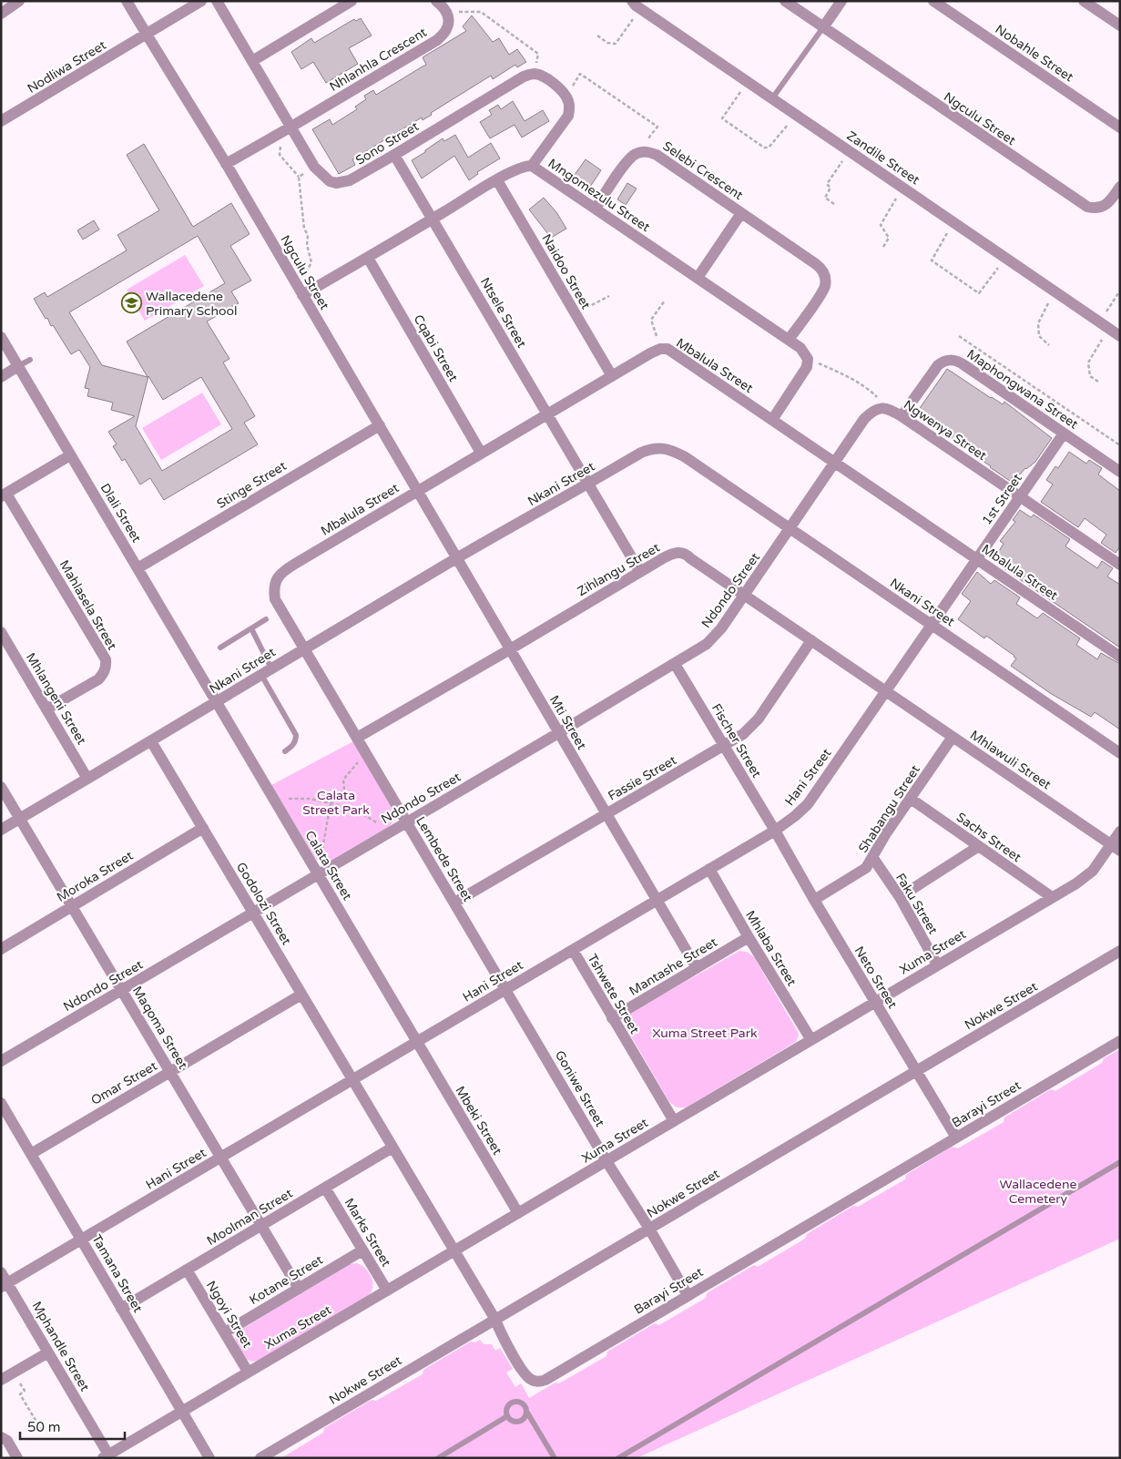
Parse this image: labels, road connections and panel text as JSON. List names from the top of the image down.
{
  "streets": {
    "street": [
      "Nobahle Street",
      "Nhlanhla Crescent",
      "Nodliwa Street",
      "Ngculu Street",
      "Sono Street",
      "Zandile Street",
      "Selebi Crescent",
      "Mngomezulu Street",
      "Naidoo Street",
      "Ntsele Street",
      "Cqabi Street",
      "Mbalula Street",
      "Maphongwana Street",
      "Ngwenya Street",
      "Nkani Street",
      "Stinge Street",
      "1st Street",
      "Dlali Street",
      "Zihlangu Street",
      "Ndondo Street",
      "Mahlasela Street",
      "Mhlangeni Street",
      "Mti Street",
      "Fischer Street",
      "Mhlawuli Street",
      "Hani Street",
      "Fassie Street",
      "Shabangu Street",
      "Sachs Street",
      "Lembede Street",
      "Calata Street",
      "Moroka Street",
      "Godolozi Street",
      "Faku Street",
      "Mhlaba Street",
      "Xuma Street",
      "Mantashe Street",
      "Neto Street",
      "Tshwete Street",
      "Nokwe Street",
      "Maqoma Street",
      "Omar Street",
      "Goniwe Street",
      "Barayi Street",
      "Mbeki Street",
      "Moolman Street",
      "Marks Street",
      "Tamana Street",
      "Kotane Street",
      "Ngoyi Street",
      "Mphandle Street"
    ]
  },
  "crossings": [
    ["Nhlanhla Crescent", "Ngculu Street"],
    ["Nhlanhla Crescent", "Sono Street"],
    ["Nodliwa Street", "Ngculu Street"],
    ["Ngculu Street", "Mngomezulu Street"],
    ["Ngculu Street", "Mbalula Street"],
    ["Ngculu Street", "Nkani Street"],
    ["Ngculu Street", "Stinge Street"],
    ["Ngculu Street", "Mti Street"],
    ["Sono Street", "Ntsele Street"],
    ["Selebi Crescent", "Mngomezulu Street"],
    ["Mngomezulu Street", "Naidoo Street"],
    ["Mngomezulu Street", "Ntsele Street"],
    ["Mngomezulu Street", "Cqabi Street"],
    ["Naidoo Street", "Mbalula Street"],
    ["Ntsele Street", "Mbalula Street"],
    ["Ntsele Street", "Nkani Street"],
    ["Ntsele Street", "Zihlangu Street"],
    ["Cqabi Street", "Mbalula Street"],
    ["Mbalula Street", "Ngwenya Street"],
    ["Mbalula Street", "Nkani Street"],
    ["Mbalula Street", "1st Street"],
    ["Mbalula Street", "Lembede Street"],
    ["Maphongwana Street", "Ngwenya Street"],
    ["Maphongwana Street", "1st Street"],
    ["Ngwenya Street", "Nkani Street"],
    ["Ngwenya Street", "1st Street"],
    ["Ngwenya Street", "Ndondo Street"],
    ["Nkani Street", "1st Street"],
    ["Nkani Street", "Dlali Street"],
    ["Nkani Street", "Ndondo Street"],
    ["Nkani Street", "Mhlangeni Street"],
    ["Nkani Street", "Mti Street"],
    ["Nkani Street", "Hani Street"],
    ["Nkani Street", "Lembede Street"],
    ["Nkani Street", "Calata Street"],
    ["Nkani Street", "Godolozi Street"],
    ["Nkani Street", "Maqoma Street"],
    ["Stinge Street", "Dlali Street"],
    ["1st Street", "Hani Street"],
    ["Dlali Street", "Calata Street"],
    ["Zihlangu Street", "Ndondo Street"],
    ["Zihlangu Street", "Mti Street"],
    ["Zihlangu Street", "Mhlawuli Street"],
    ["Zihlangu Street", "Hani Street"],
    ["Zihlangu Street", "Fassie Street"],
    ["Zihlangu Street", "Lembede Street"],
    ["Ndondo Street", "Mti Street"],
    ["Ndondo Street", "Fischer Street"],
    ["Ndondo Street", "Lembede Street"],
    ["Ndondo Street", "Calata Street"],
    ["Ndondo Street", "Godolozi Street"],
    ["Ndondo Street", "Maqoma Street"],
    ["Mahlasela Street", "Mhlangeni Street"],
    ["Mti Street", "Hani Street"],
    ["Mti Street", "Fassie Street"],
    ["Mti Street", "Mantashe Street"],
    ["Fischer Street", "Hani Street"],
    ["Fischer Street", "Fassie Street"],
    ["Fischer Street", "Neto Street"],
    ["Mhlawuli Street", "Hani Street"],
    ["Mhlawuli Street", "Shabangu Street"],
    ["Mhlawuli Street", "Xuma Street"],
    ["Hani Street", "Lembede Street"],
    ["Hani Street", "Calata Street"],
    ["Hani Street", "Godolozi Street"],
    ["Hani Street", "Mhlaba Street"],
    ["Hani Street", "Neto Street"],
    ["Hani Street", "Tshwete Street"],
    ["Hani Street", "Maqoma Street"],
    ["Hani Street", "Goniwe Street"],
    ["Hani Street", "Barayi Street"],
    ["Hani Street", "Mbeki Street"],
    ["Hani Street", "Tamana Street"],
    ["Hani Street", "Mphandle Street"],
    ["Fassie Street", "Lembede Street"],
    ["Shabangu Street", "Sachs Street"],
    ["Shabangu Street", "Faku Street"],
    ["Shabangu Street", "Neto Street"],
    ["Sachs Street", "Xuma Street"],
    ["Lembede Street", "Goniwe Street"],
    ["Calata Street", "Mbeki Street"],
    ["Moroka Street", "Godolozi Street"],
    ["Moroka Street", "Maqoma Street"],
    ["Godolozi Street", "Omar Street"],
    ["Godolozi Street", "Barayi Street"],
    ["Faku Street", "Xuma Street"],
    ["Mhlaba Street", "Xuma Street"],
    ["Mhlaba Street", "Mantashe Street"],
    ["Xuma Street", "Neto Street"],
    ["Xuma Street", "Tshwete Street"],
    ["Xuma Street", "Goniwe Street"],
    ["Xuma Street", "Barayi Street"],
    ["Xuma Street", "Mbeki Street"],
    ["Xuma Street", "Marks Street"],
    ["Xuma Street", "Tamana Street"],
    ["Xuma Street", "Ngoyi Street"],
    ["Xuma Street", "Mphandle Street"],
    ["Mantashe Street", "Tshwete Street"],
    ["Neto Street", "Nokwe Street"],
    ["Neto Street", "Barayi Street"],
    ["Nokwe Street", "Goniwe Street"],
    ["Nokwe Street", "Barayi Street"],
    ["Maqoma Street", "Omar Street"],
    ["Maqoma Street", "Moolman Street"],
    ["Maqoma Street", "Kotane Street"],
    ["Omar Street", "Tamana Street"],
    ["Goniwe Street", "Barayi Street"],
    ["Barayi Street", "Moolman Street"],
    ["Moolman Street", "Marks Street"],
    ["Moolman Street", "Tamana Street"],
    ["Moolman Street", "Ngoyi Street"],
    ["Marks Street", "Kotane Street"],
    ["Kotane Street", "Ngoyi Street"]
  ],
  "parks": ["Calata Street Park", "Xuma Street Park", "Wallacedene Cemetery"],
  "places": {
    "school or university": ["Wallacedene Primary School"]
  },
  "scale_bar": "50 m"
}
